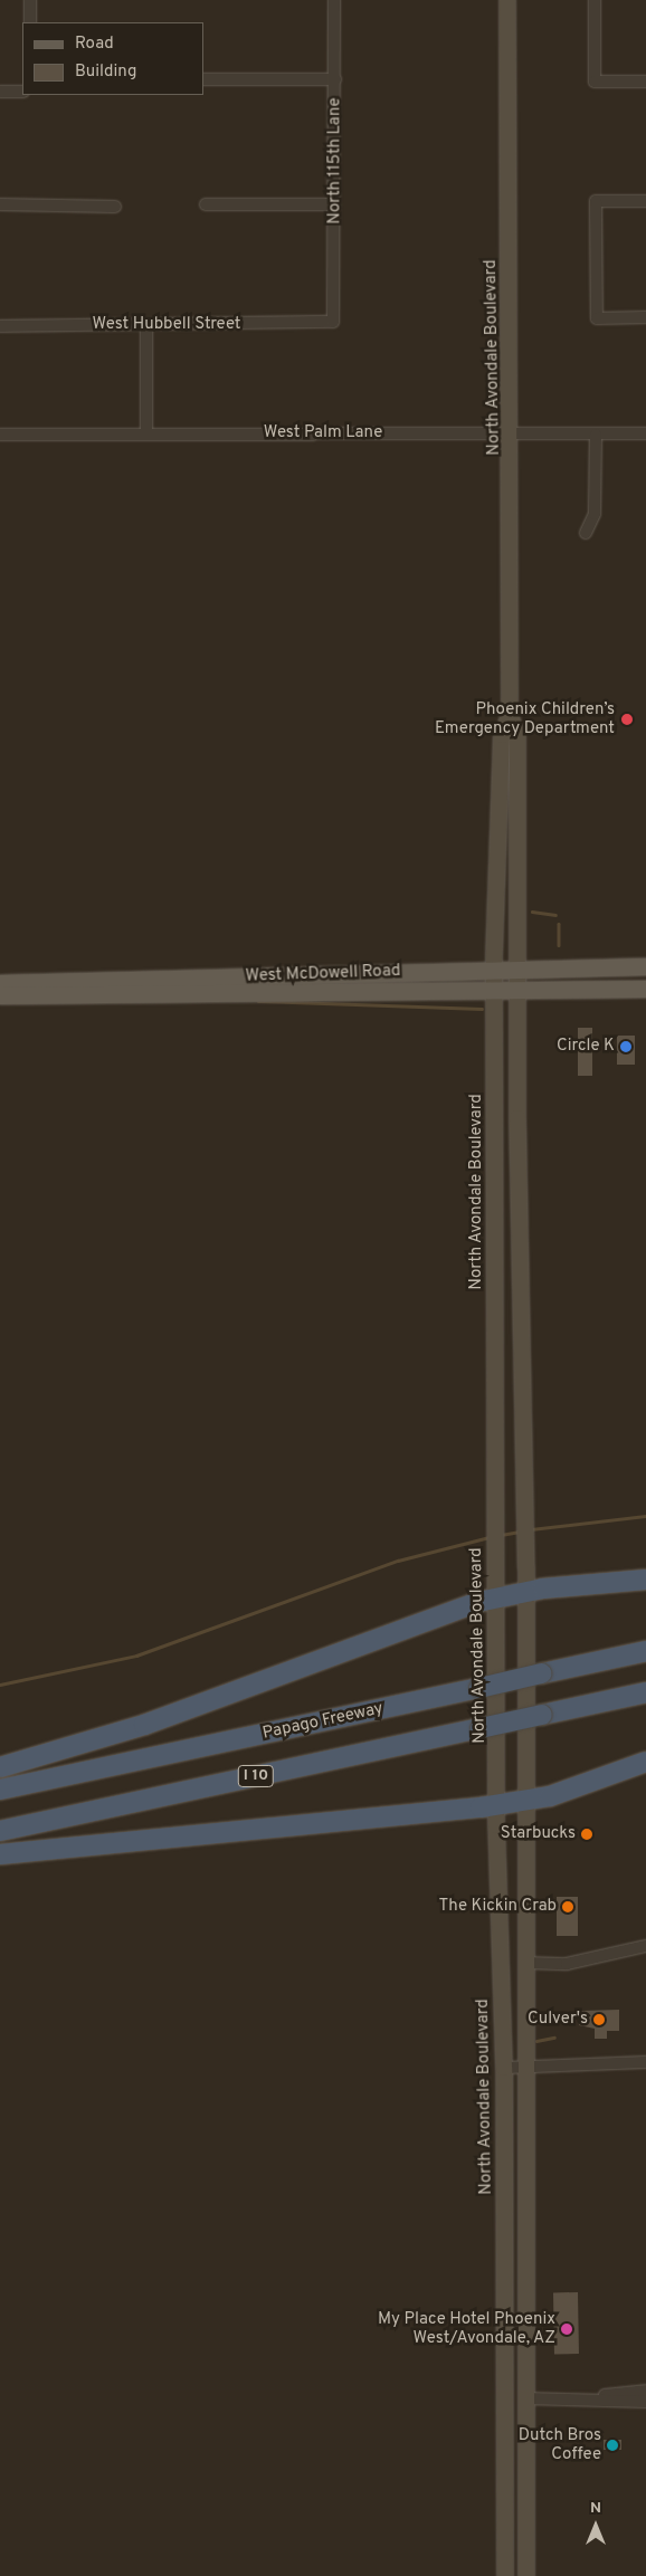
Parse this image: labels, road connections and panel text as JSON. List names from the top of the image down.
{
  "streets": {
    "highway": ["Papago Freeway", "I 10"],
    "main road": ["North Avondale Boulevard", "West McDowell Road"],
    "street": ["North 115th Lane", "West Hubbell Street", "West Palm Lane"]
  },
  "crossings": [
    ["North 115th Lane", "West Hubbell Street"],
    ["North Avondale Boulevard", "West Palm Lane"],
    ["North Avondale Boulevard", "West McDowell Road"]
  ],
  "places": [
    "Phoenix Children’s Emergency Department",
    "Circle K",
    "Starbucks",
    "The Kickin Crab",
    "Culver's",
    "My Place Hotel Phoenix West/Avondale, AZ",
    "Dutch Bros Coffee"
  ],
  "legend": ["Road", "Building"],
  "north": "top"
}
